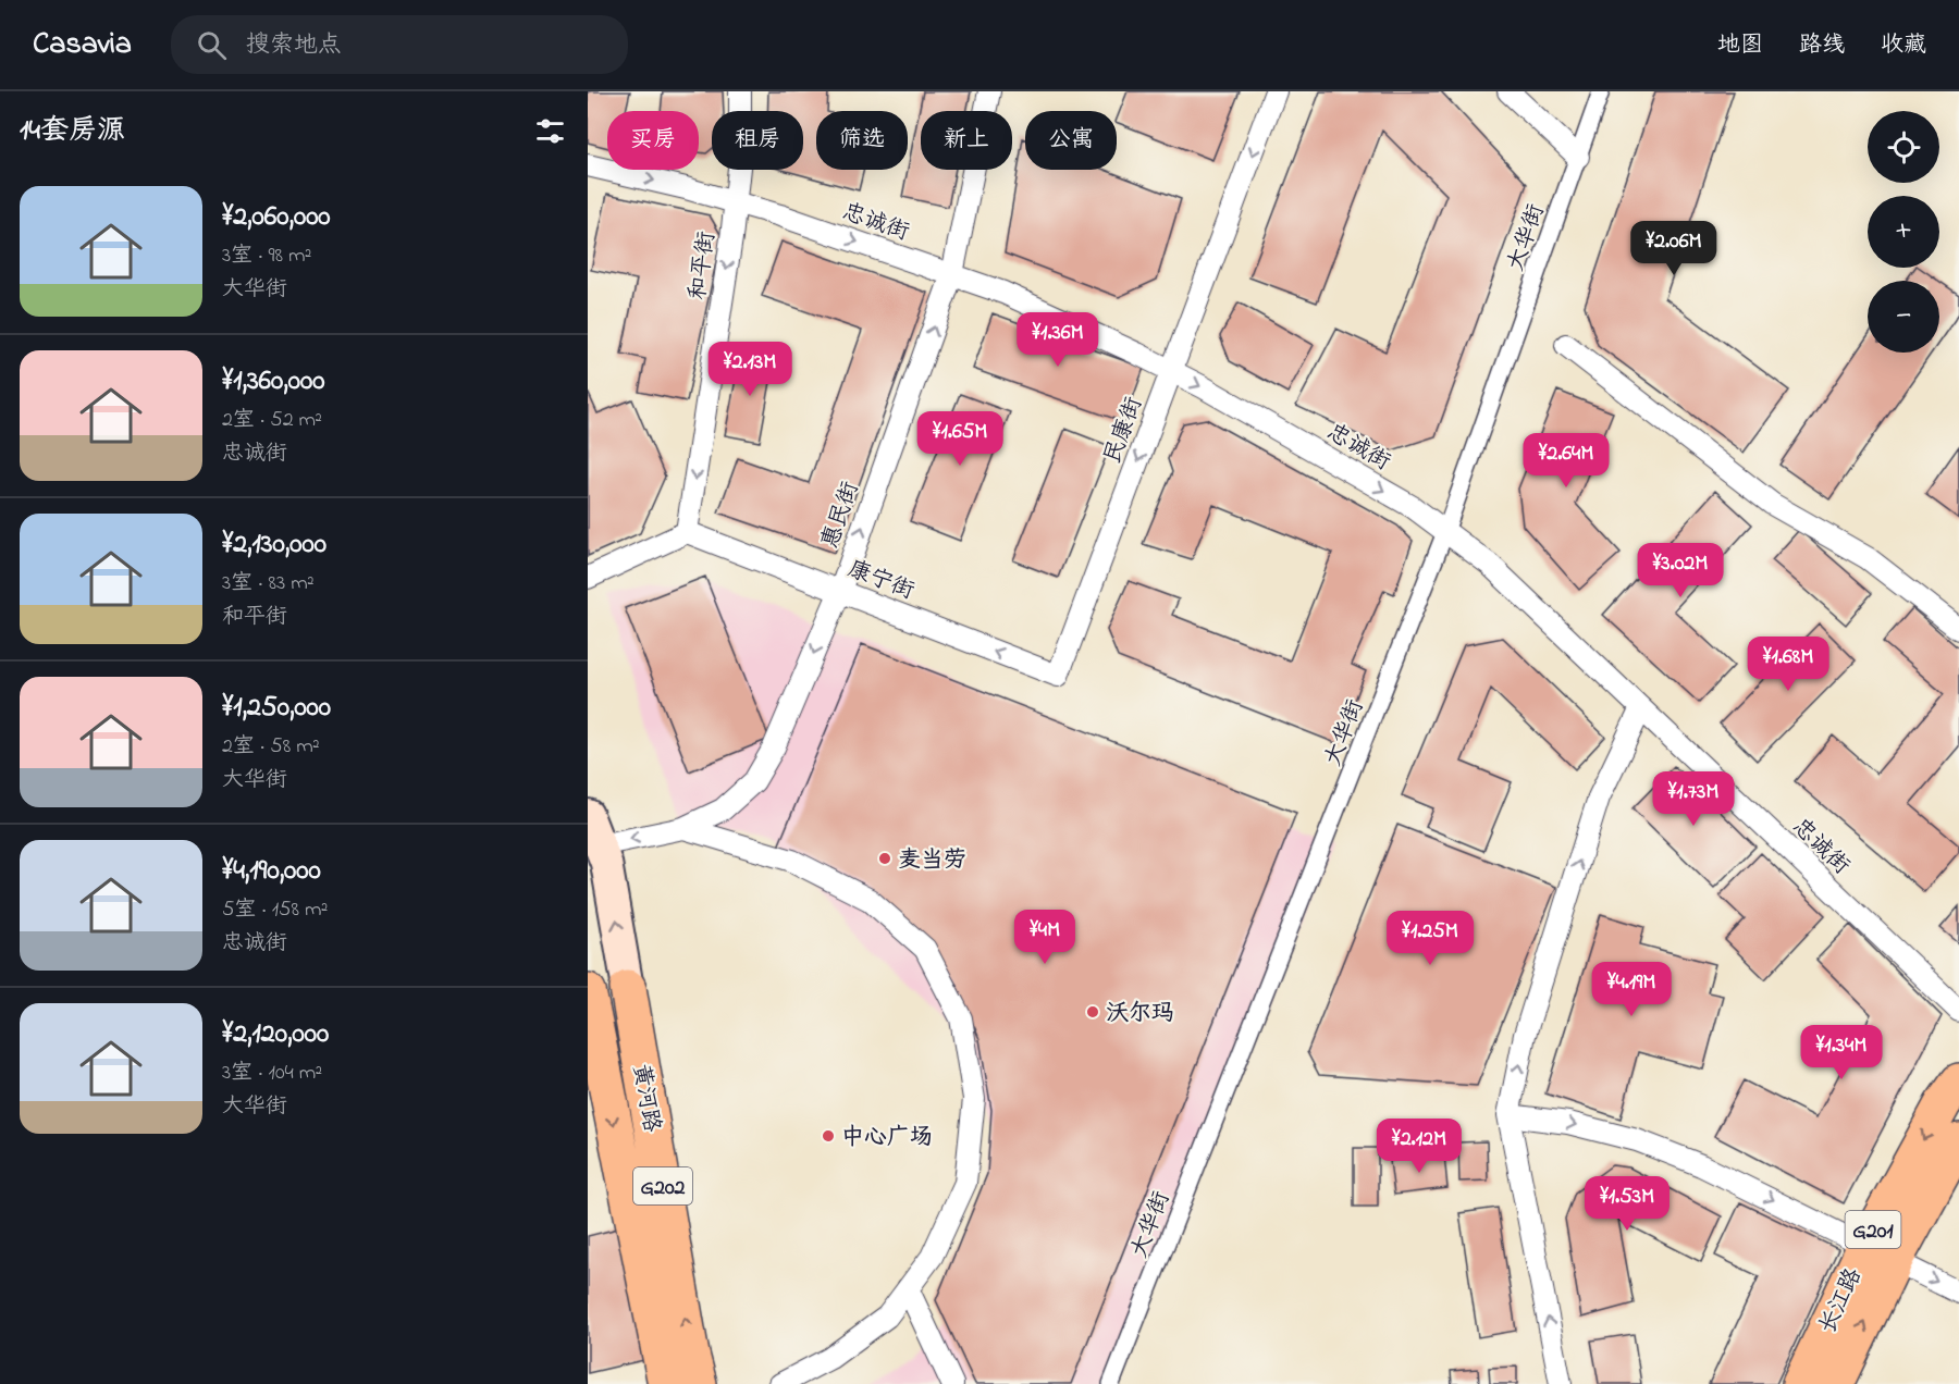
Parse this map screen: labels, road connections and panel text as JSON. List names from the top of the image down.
{
  "streets": {
    "highway": [
      "黄河路",
      "G202",
      "G201",
      "长江路"
    ],
    "street": [
      "忠诚街",
      "大华街",
      "和平街",
      "民康街",
      "惠民街",
      "康宁街"
    ]
  },
  "crossings": [
    ["忠诚街", "大华街"],
    ["忠诚街", "和平街"],
    ["忠诚街", "民康街"],
    ["忠诚街", "惠民街"],
    ["和平街", "康宁街"],
    ["民康街", "康宁街"],
    ["惠民街", "康宁街"],
    ["惠民街", "黄河路"],
    ["黄河路", "G202"]
  ],
  "one_way": [
    "忠诚街",
    "和平街",
    "民康街",
    "康宁街"
  ],
  "places": ["麦当劳", "沃尔玛", "中心广场"],
  "page": {
    "header": "Casavia",
    "search": "搜索地点",
    "nav": ["地图", "路线", "收藏"],
    "heading": "14套房源",
    "map_buttons": ["+", "−"],
    "chip": [
      "买房",
      "租房",
      "筛选",
      "新上",
      "公寓"
    ],
    "list": [
      {
        "name": "¥2,060,000",
        "note": "3室 · 98 m² · 大华街"
      },
      {
        "name": "¥1,360,000",
        "note": "2室 · 52 m² · 忠诚街"
      },
      {
        "name": "¥2,130,000",
        "note": "3室 · 83 m² · 和平街"
      },
      {
        "name": "¥1,250,000",
        "note": "2室 · 58 m² · 大华街"
      },
      {
        "name": "¥4,190,000",
        "note": "5室 · 158 m² · 忠诚街"
      },
      {
        "name": "¥2,120,000",
        "note": "3室 · 104 m² · 大华街"
      }
    ],
    "price": [
      "¥2.06M",
      "¥1.36M",
      "¥2.13M",
      "¥1.65M",
      "¥2.64M",
      "¥3.02M",
      "¥1.68M",
      "¥1.73M",
      "¥4M",
      "¥1.25M",
      "¥4.19M",
      "¥1.34M",
      "¥2.12M",
      "¥1.53M"
    ]
  }
}
